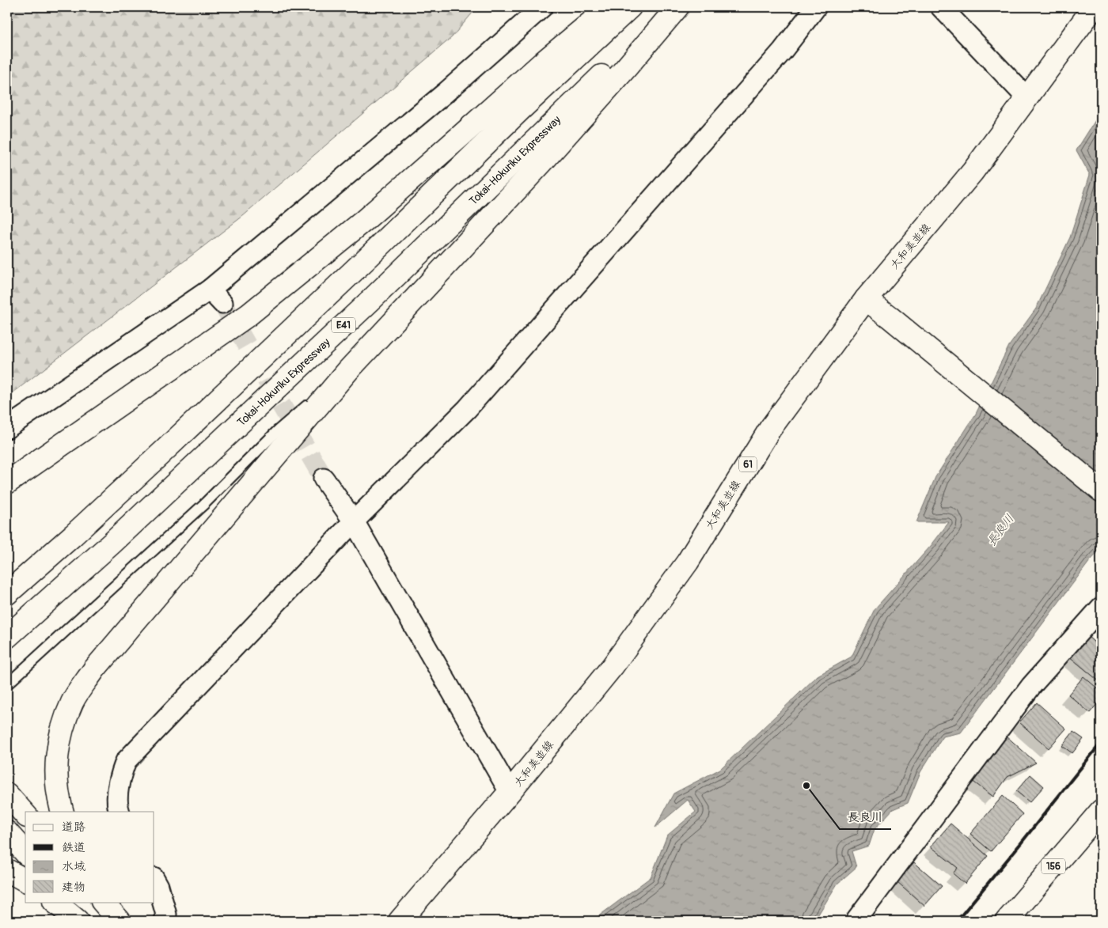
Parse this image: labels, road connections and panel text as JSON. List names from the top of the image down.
{
  "streets": {
    "main road": [
      "Tokai-Hokuriku Expressway",
      "大和美並線",
      "E41",
      "61",
      "156"
    ]
  },
  "water": ["長良川"],
  "places": ["長良川"],
  "legend": [
    "道路",
    "鉄道",
    "水域",
    "建物"
  ]
}
